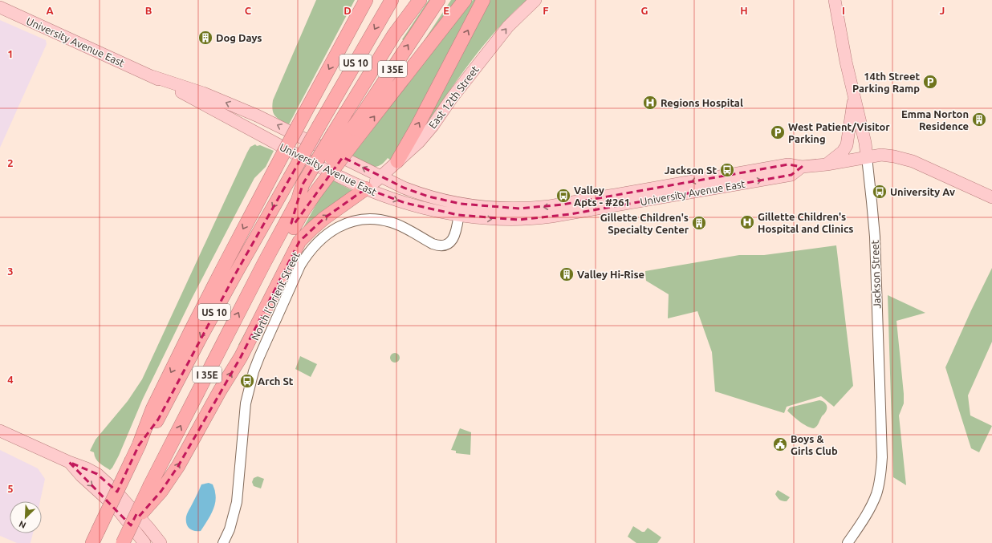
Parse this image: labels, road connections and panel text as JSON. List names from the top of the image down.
{
  "streets": {
    "highway": ["US 10", "I 35E"],
    "main road": ["University Avenue East", "East 12th Street", "Jackson Street"],
    "street": ["North l'Orient Street"]
  },
  "crossings": [
    ["University Avenue East", "East 12th Street"],
    ["University Avenue East", "Jackson Street"],
    ["University Avenue East", "North l'Orient Street"],
    ["US 10", "I 35E"]
  ],
  "one_way": ["East 12th Street"],
  "places": {
    "building": [
      "Dog Days",
      "Emma Norton Residence",
      "Gillette Children's Specialty Center",
      "Valley Hi-Rise"
    ],
    "parking": ["14th Street Parking Ramp", "West Patient/Visitor Parking"],
    "hospital": ["Regions Hospital", "Gillette Children's Hospital and Clinics"],
    "bus stop": [
      "Jackson St",
      "University Av",
      "Valley Apts - #261",
      "Arch St"
    ],
    "public building": ["Boys & Girls Club"]
  },
  "north": "bottom left",
  "grid": {
    "columns": [
      "A",
      "B",
      "C",
      "D",
      "E",
      "F",
      "G",
      "H",
      "I",
      "J"
    ],
    "rows": [
      "1",
      "2",
      "3",
      "4",
      "5"
    ]
  }
}
